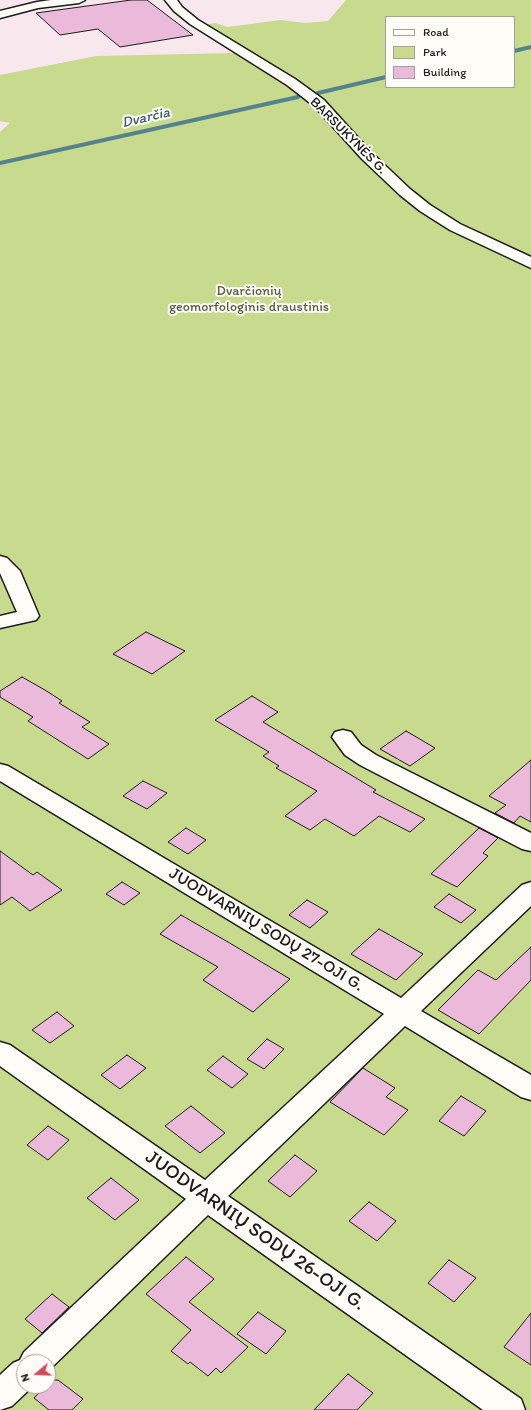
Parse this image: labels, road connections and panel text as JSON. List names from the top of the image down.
{
  "streets": {
    "street": ["BARSUKYNĖS G.", "JUODVARNIŲ SODŲ 27-OJI G.", "JUODVARNIŲ SODŲ 26-OJI G."]
  },
  "water": ["Dvarčia"],
  "parks": ["Dvarčionių geomorfologinis draustinis"],
  "legend": ["Road", "Park", "Building"],
  "north": "left"
}
